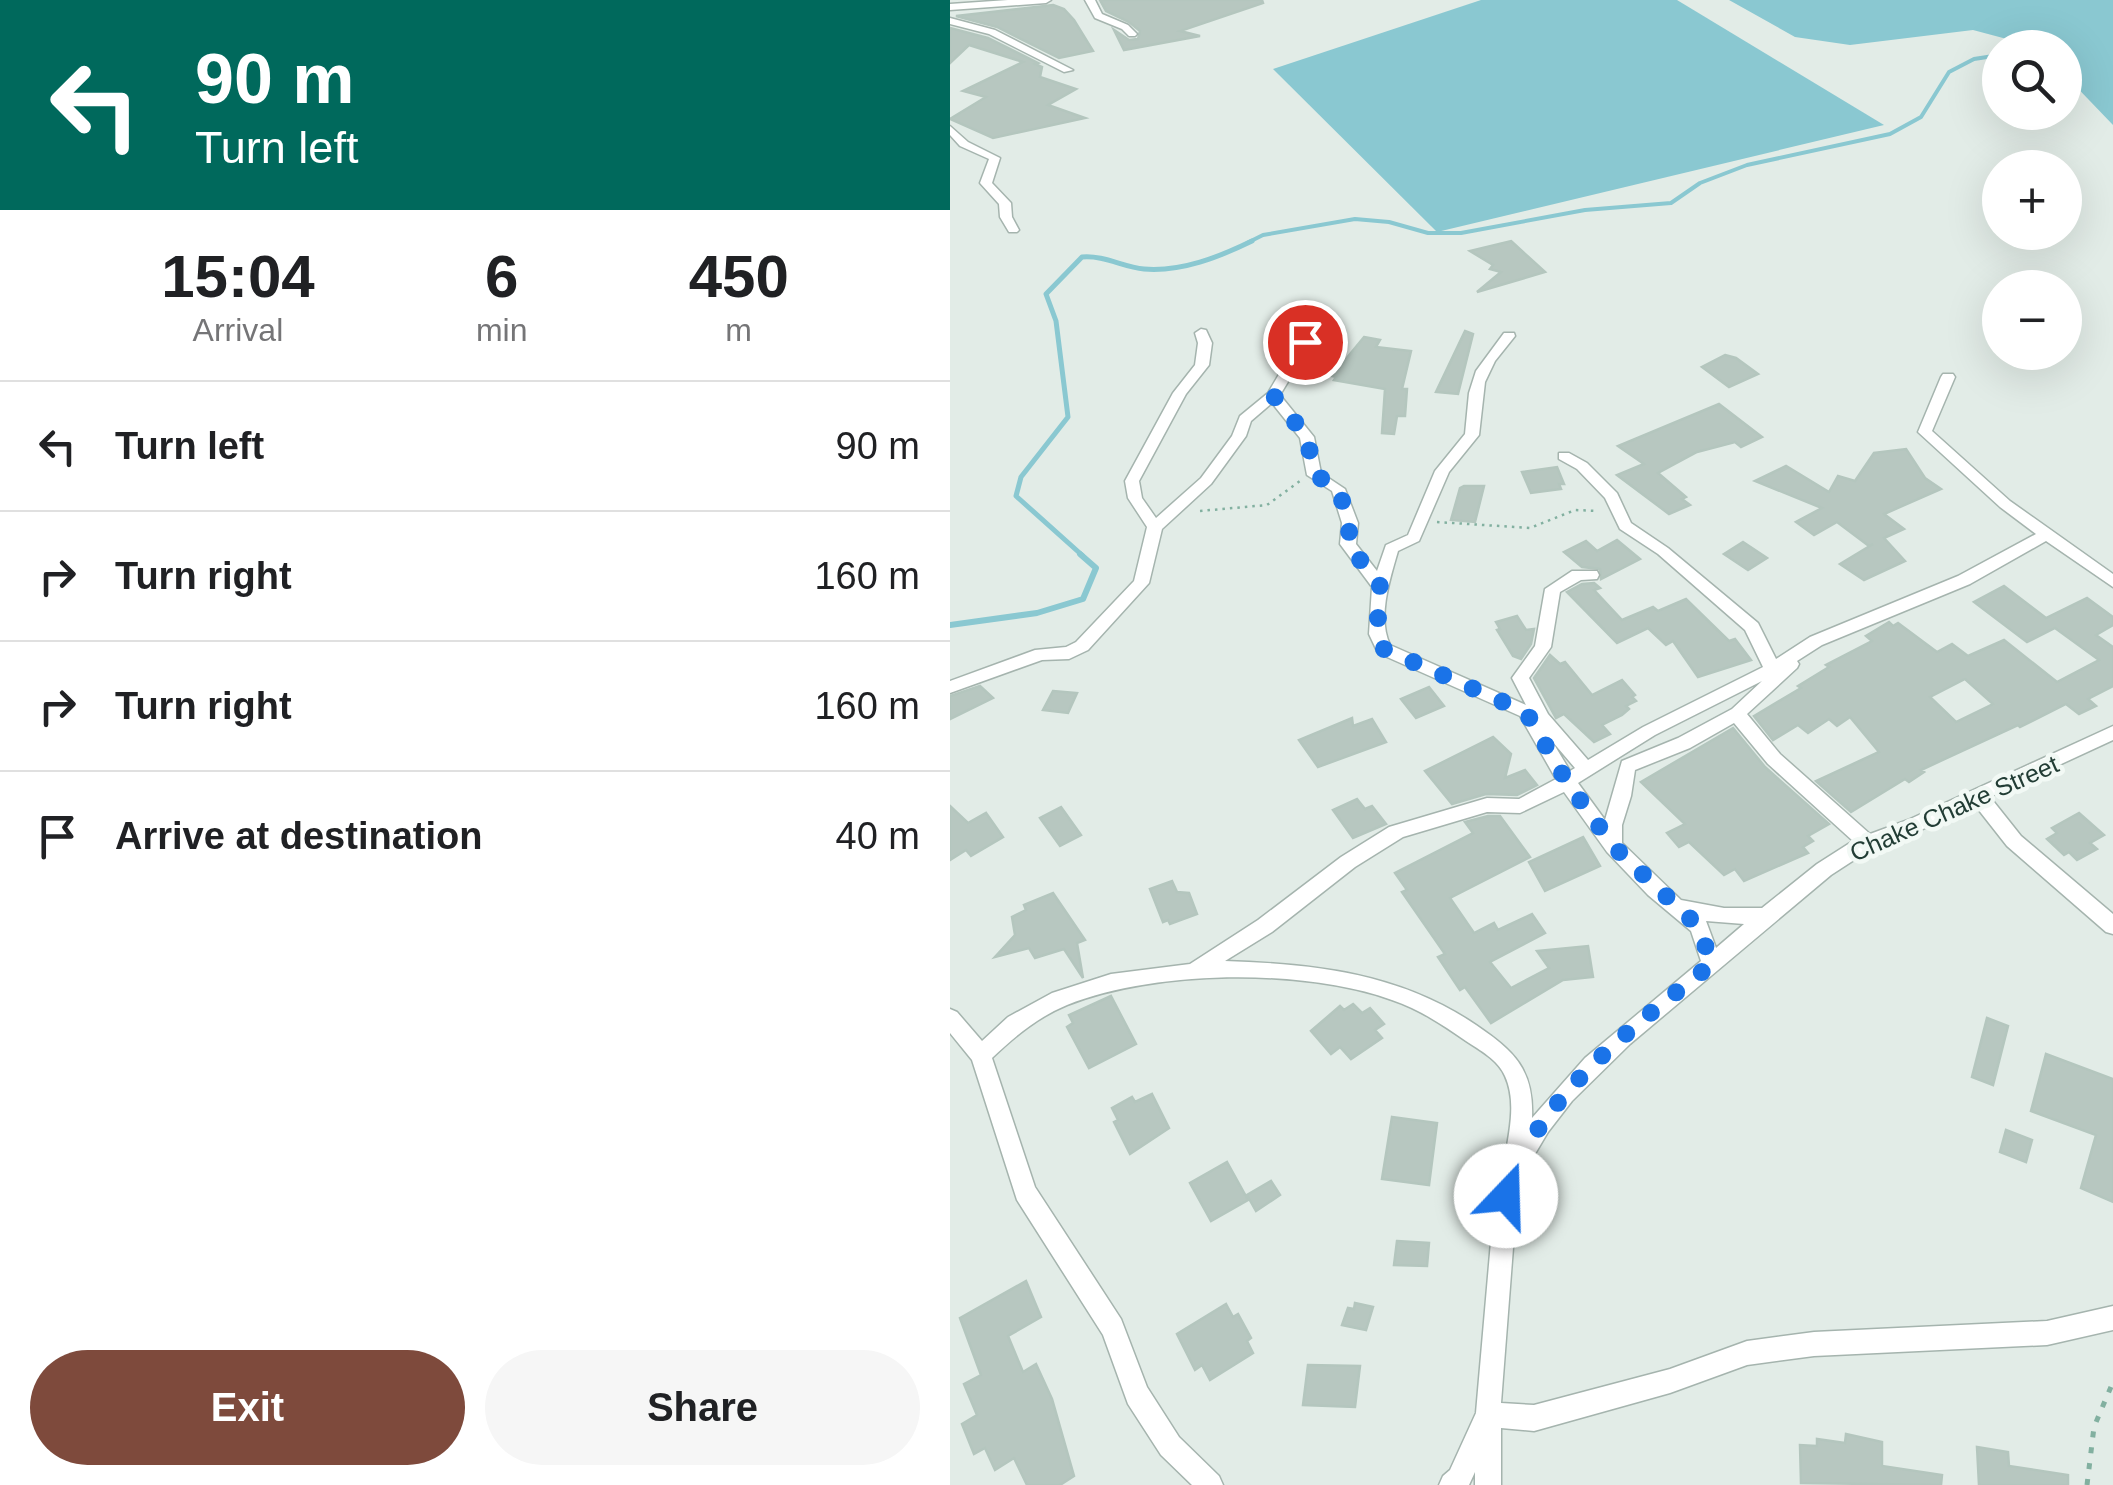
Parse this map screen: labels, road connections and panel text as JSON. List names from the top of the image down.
{
  "streets": {
    "street": ["Chake Chake Street"]
  },
  "page": {
    "turn": ["90 m", "Turn left"],
    "map_buttons": ["+", "−"],
    "eta": [
      "15:04",
      "Arrival",
      "6",
      "min",
      "450",
      "m"
    ],
    "list": [
      {
        "name": "Turn left",
        "value": "90 m"
      },
      {
        "name": "Turn right",
        "value": "160 m"
      },
      {
        "name": "Turn right",
        "value": "160 m"
      },
      {
        "name": "Arrive at destination",
        "value": "40 m"
      }
    ],
    "buttons": ["Exit", "Share"]
  }
}
